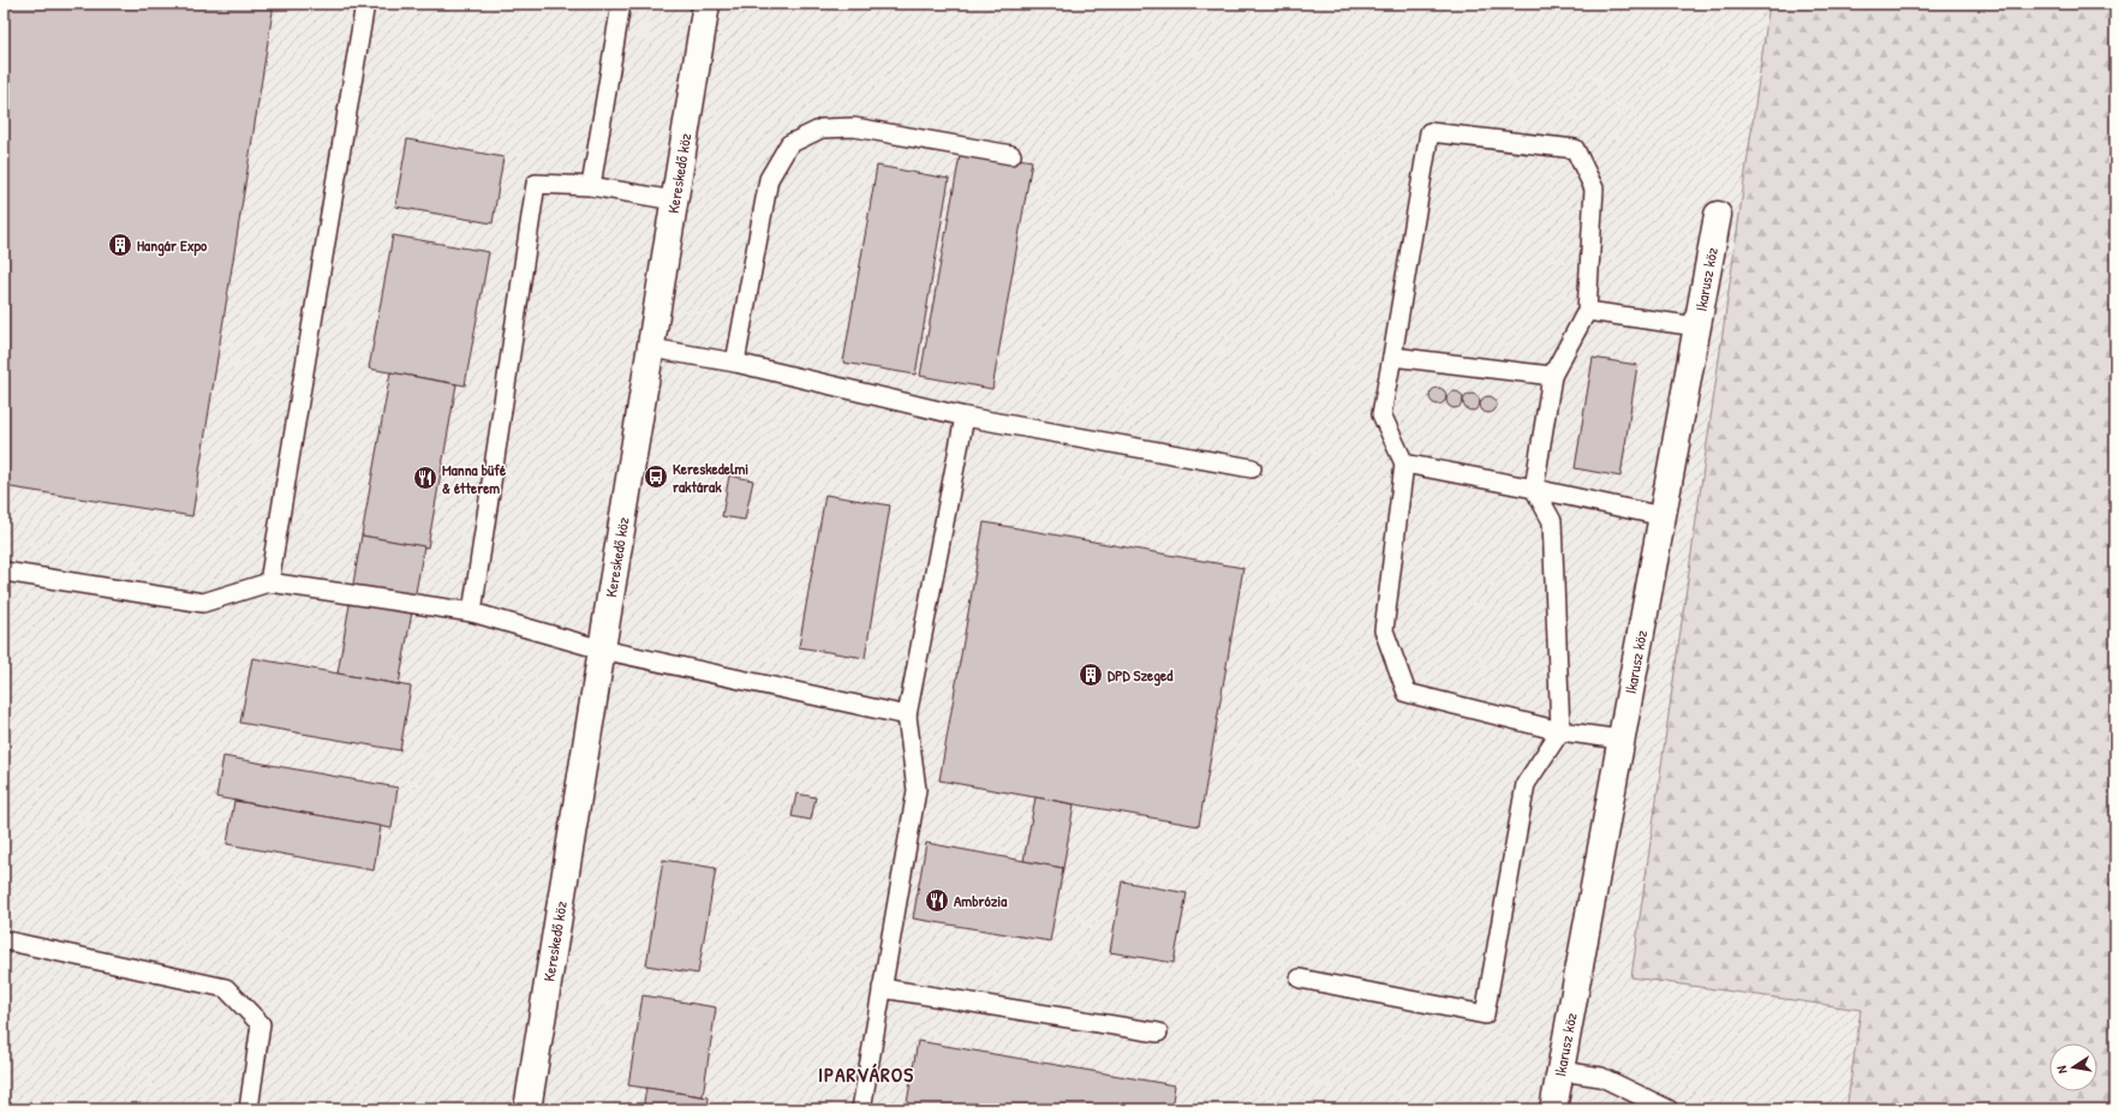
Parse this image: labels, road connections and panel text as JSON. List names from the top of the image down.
{
  "streets": {
    "street": ["Kereskedő köz", "Ikarusz köz"]
  },
  "districts": ["IPARVÁROS"],
  "places": {
    "building": ["Hangár Expo", "DPD Szeged"],
    "bus stop": ["Kereskedelmi raktárak"],
    "restaurant": ["Manna büfé & étterem", "Ambrózia"]
  },
  "north": "left"
}
